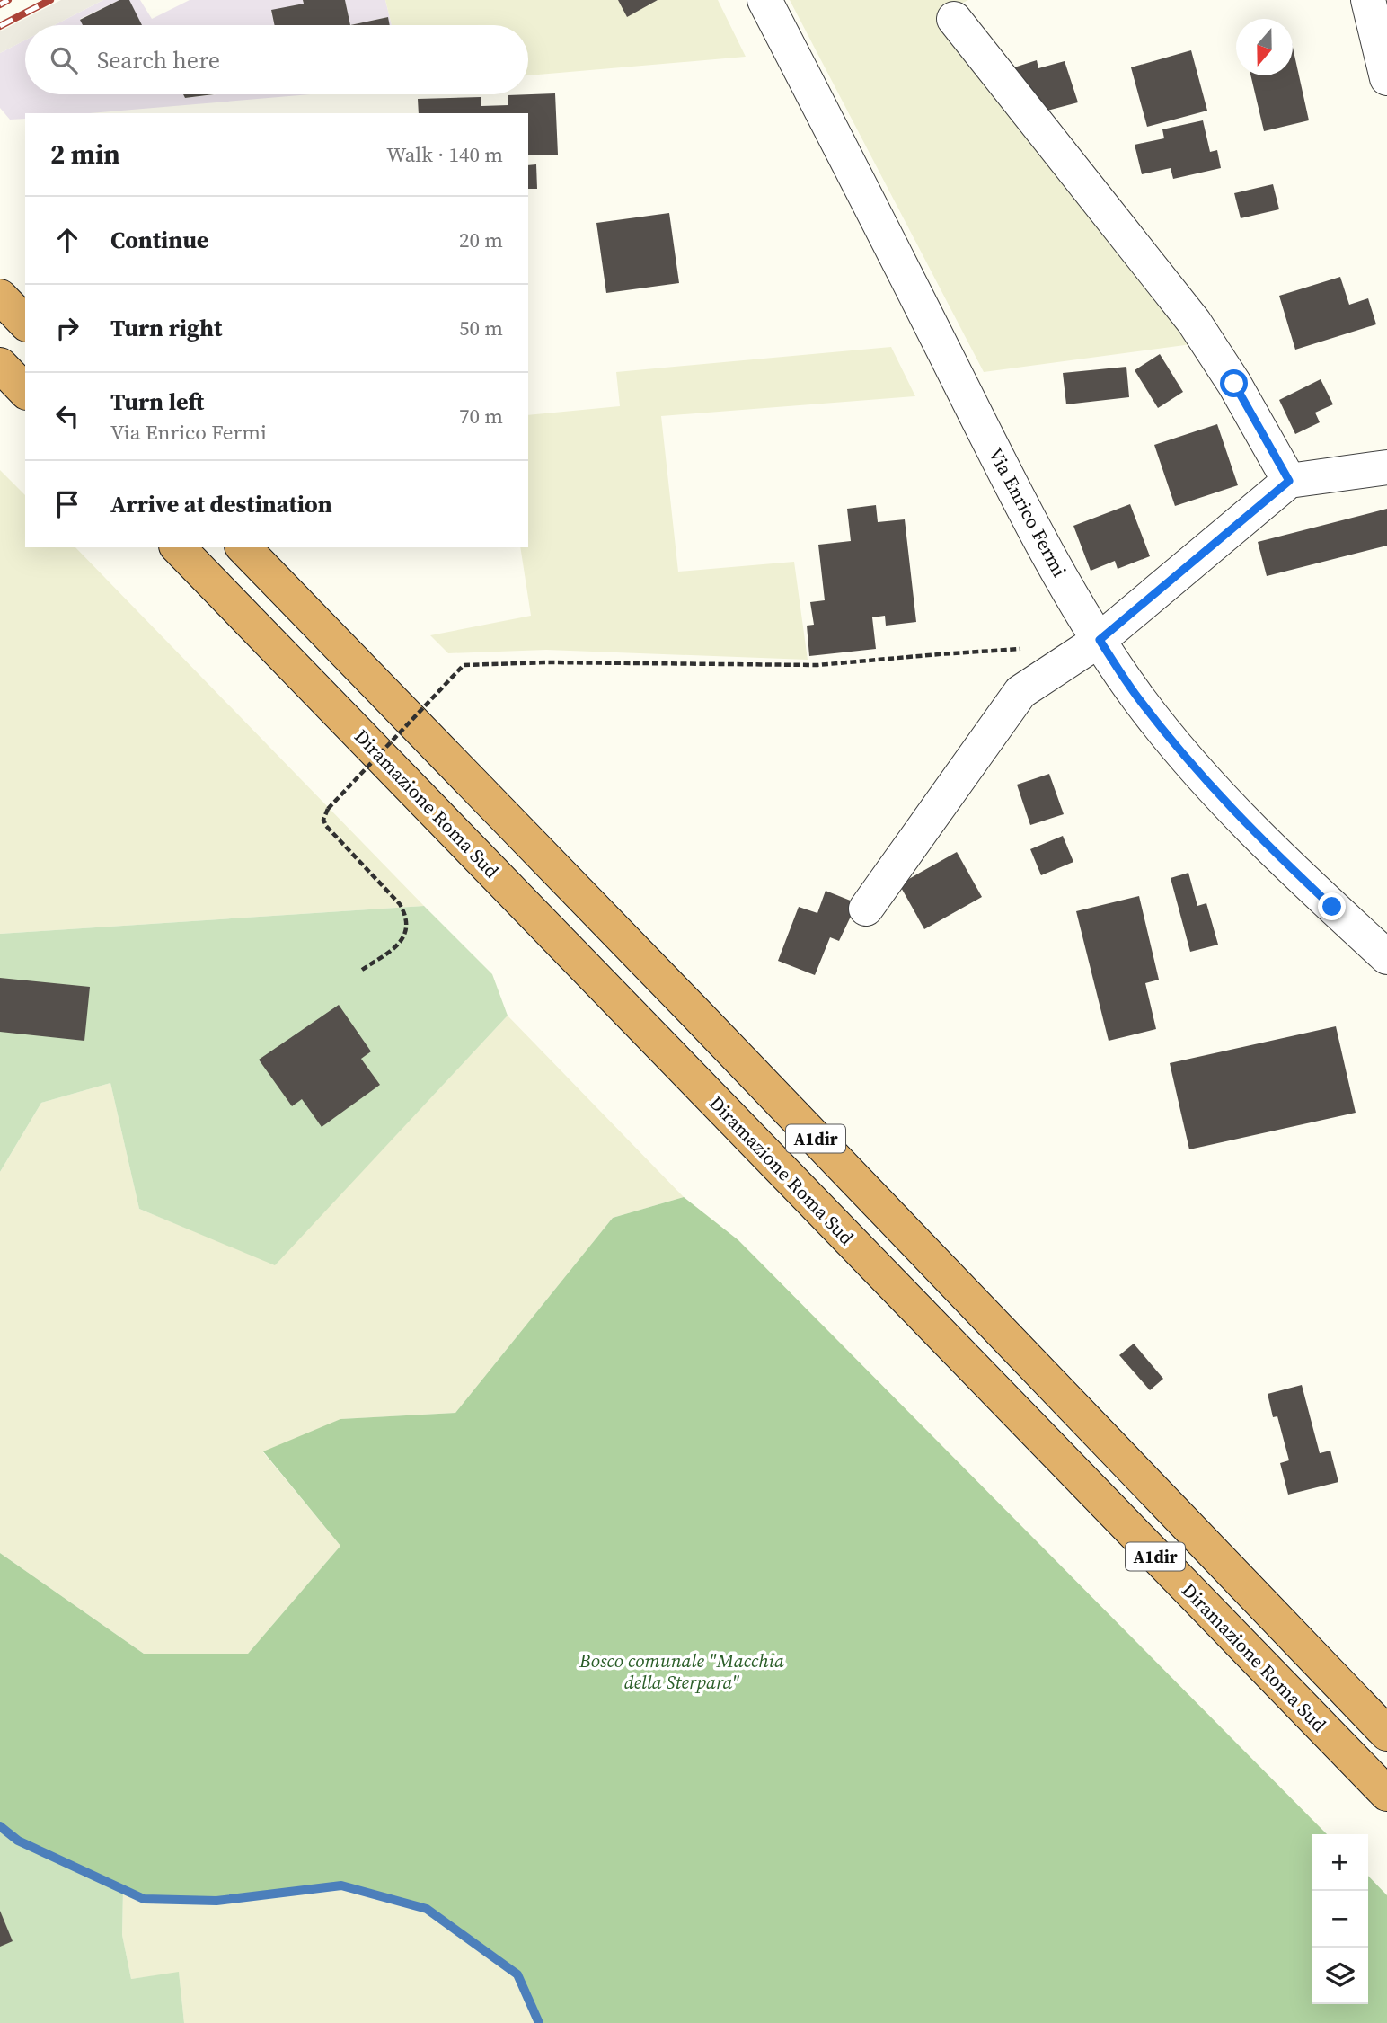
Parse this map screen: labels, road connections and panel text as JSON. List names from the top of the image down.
{
  "streets": {
    "highway": ["Diramazione Roma Sud", "A1dir"],
    "street": ["Via Enrico Fermi"]
  },
  "parks": ["Bosco comunale \"Macchia della Sterpara\""],
  "north": "bottom",
  "page": {
    "search": "Search here",
    "heading": ["2 min", "Walk · 140 m"],
    "list": [
      ["Continue", "20 m"],
      ["Turn right", "50 m"],
      ["Turn left", "Via Enrico Fermi", "70 m"],
      "Arrive at destination"
    ],
    "map_buttons": ["+", "−"]
  }
}
